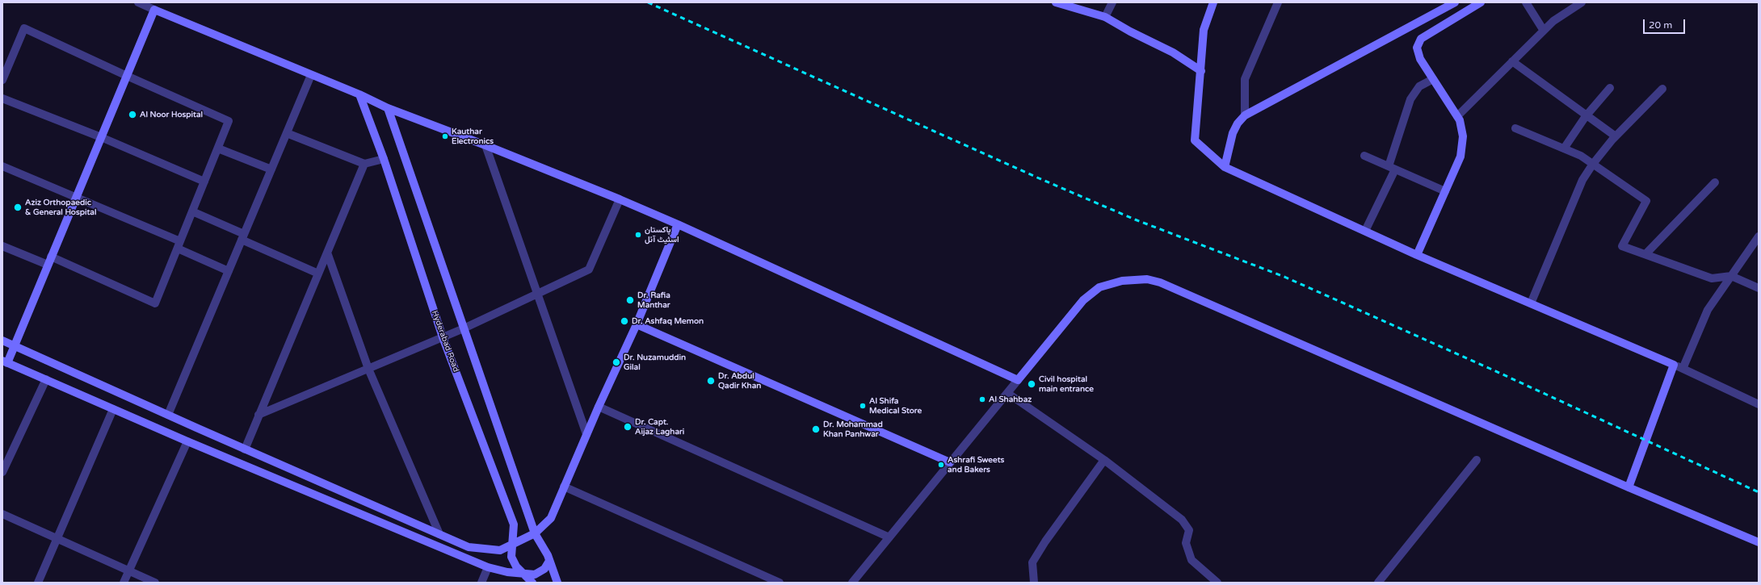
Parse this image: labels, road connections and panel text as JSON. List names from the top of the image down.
{
  "streets": {
    "main road": ["Hyderabad Road"]
  },
  "places": [
    "Al Noor Hospital",
    "Kauthar Electronics",
    "Aziz Orthopaedic & General Hospital",
    "پاکستان اسٹیٹ آئل",
    "Dr. Rafia Manthar",
    "Dr. Ashfaq Memon",
    "Dr. Nuzamuddin Gilal",
    "Dr. Abdul Qadir Khan",
    "Civil hospital main entrance",
    "Al Shahbaz",
    "Al Shifa Medical Store",
    "Dr. Capt. Aijaz Laghari",
    "Dr. Mohammad Khan Panhwar",
    "Ashrafi Sweets and Bakers"
  ],
  "scale_bar": "20 m"
}
